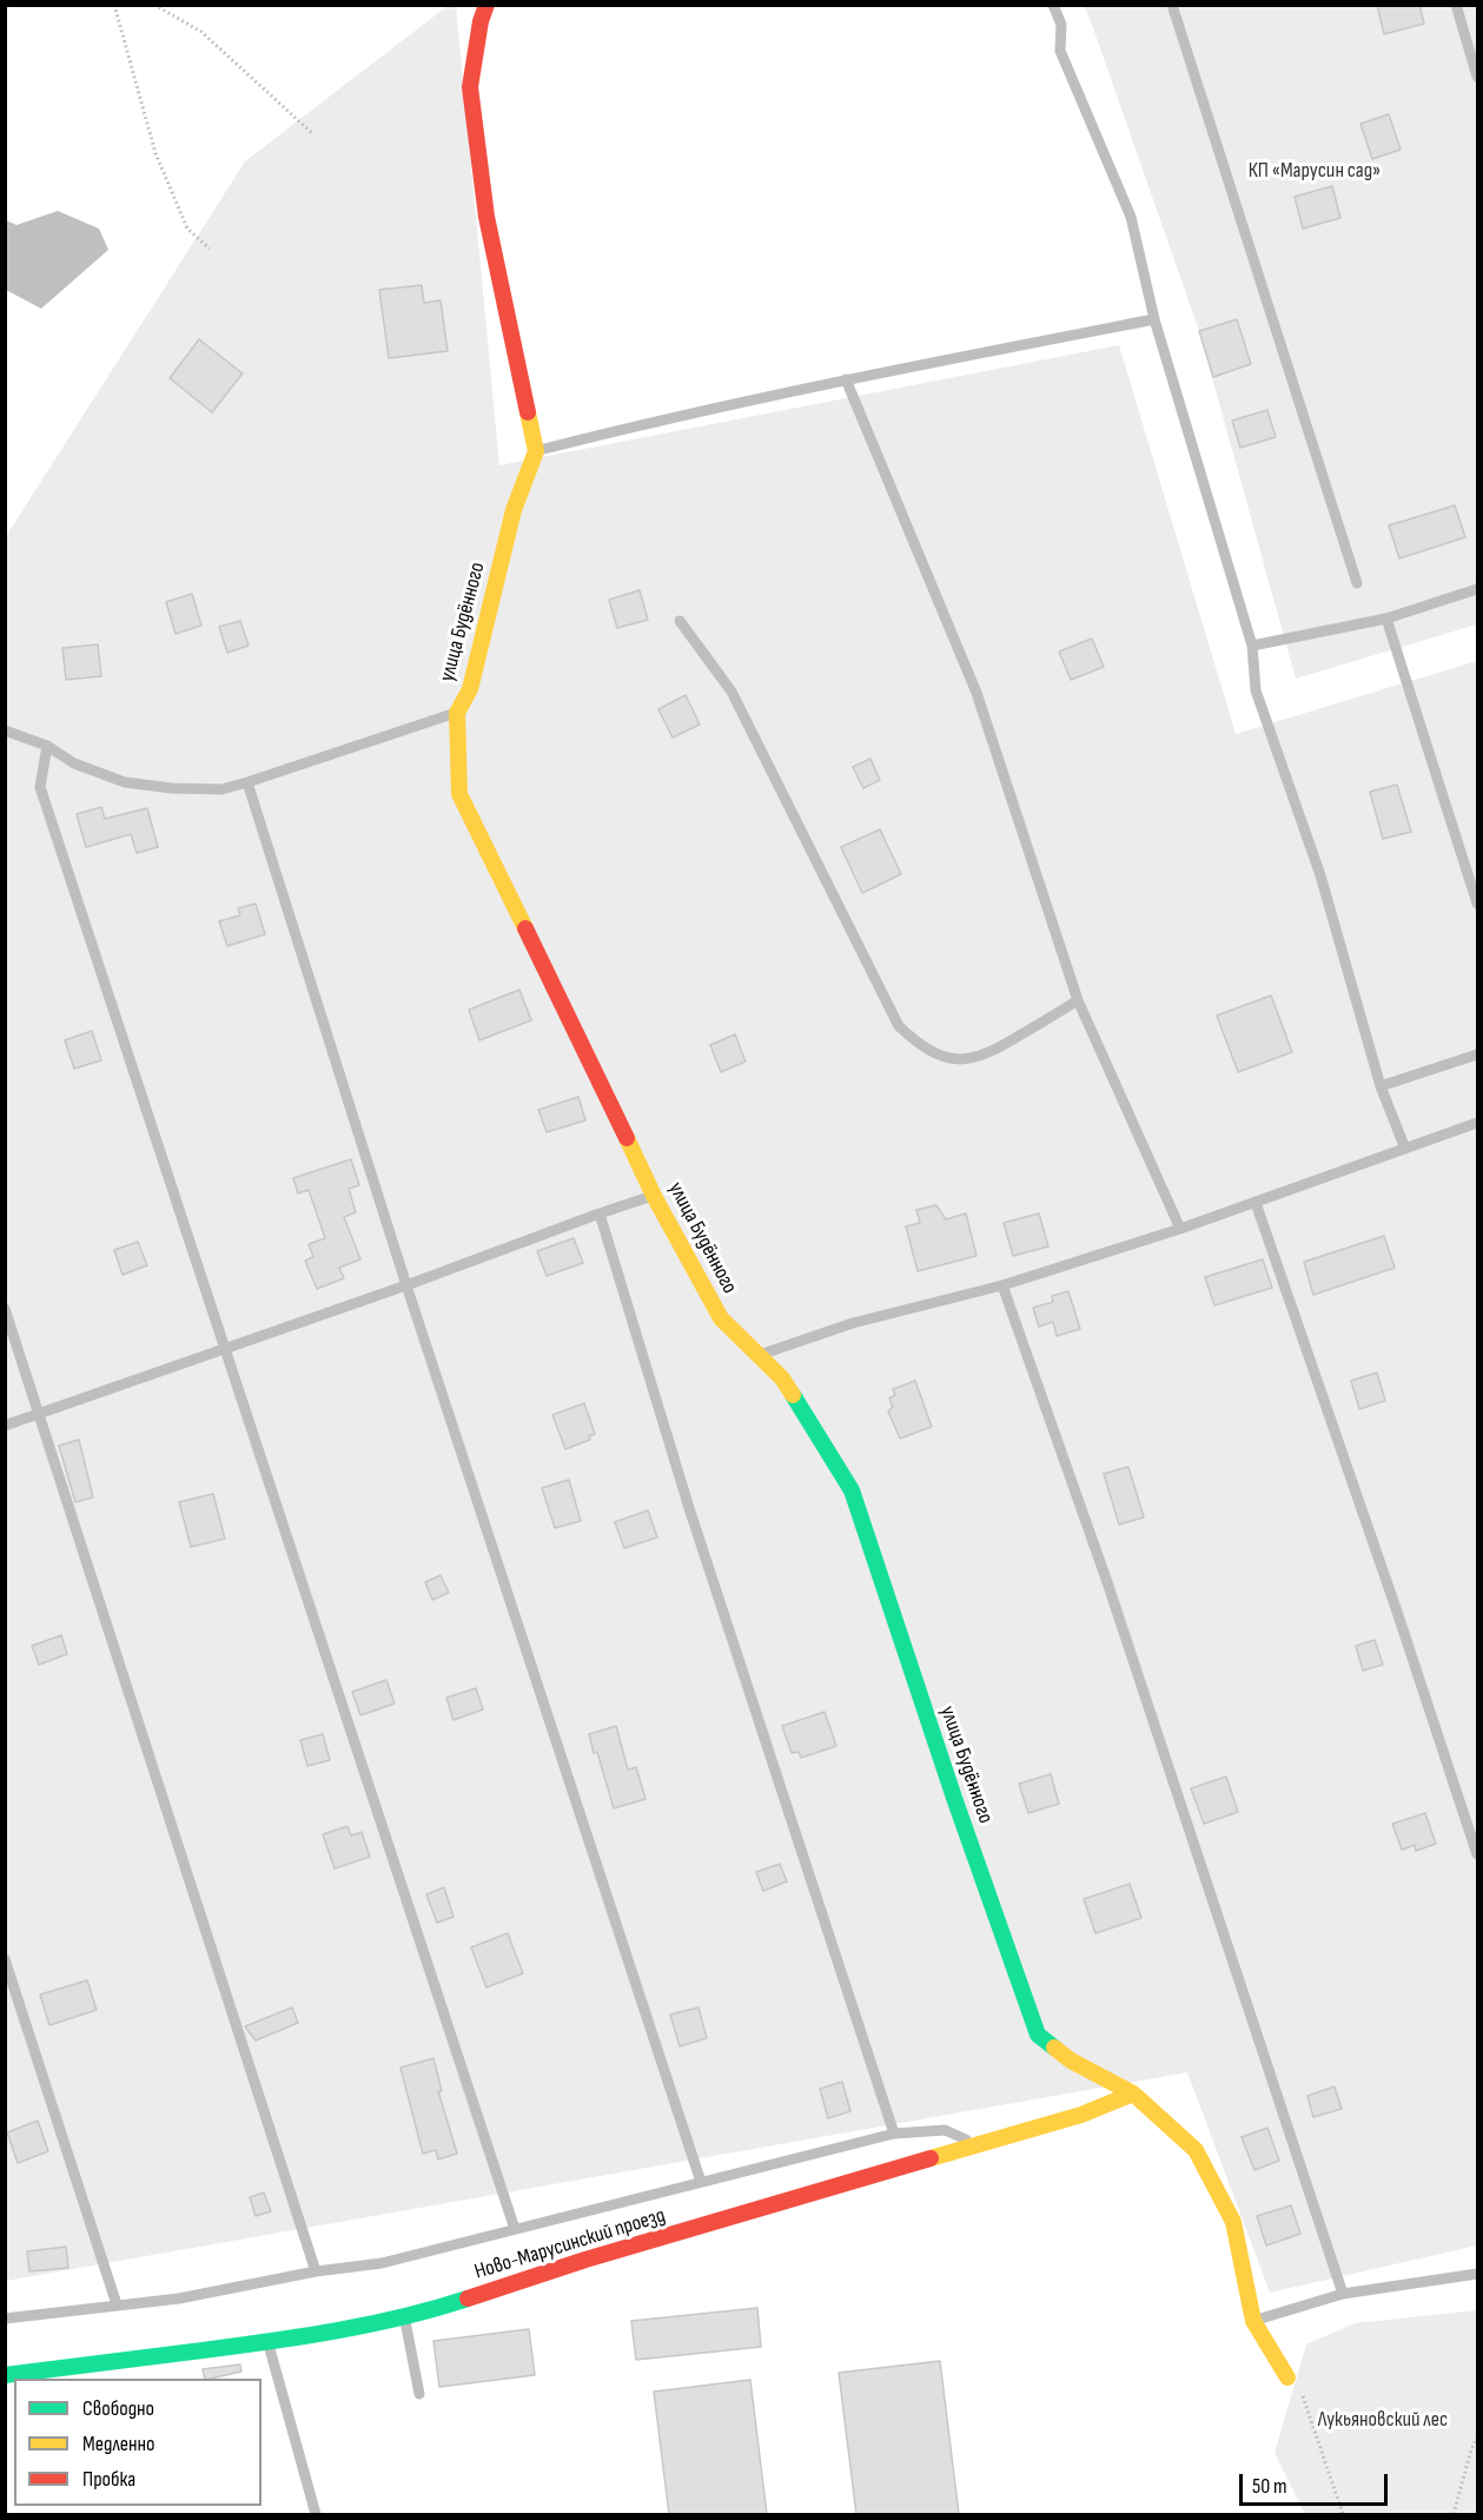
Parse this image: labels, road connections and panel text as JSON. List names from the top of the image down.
{
  "streets": {
    "street": ["улица Будённого", "Ново-Марусинский проезд"]
  },
  "crossings": [
    ["улица Будённого", "Ново-Марусинский проезд"]
  ],
  "parks": ["КП «Марусин сад»", "Лукьяновский лес"],
  "legend": ["Свободно", "Медленно", "Пробка"],
  "scale_bar": "50 m"
}
